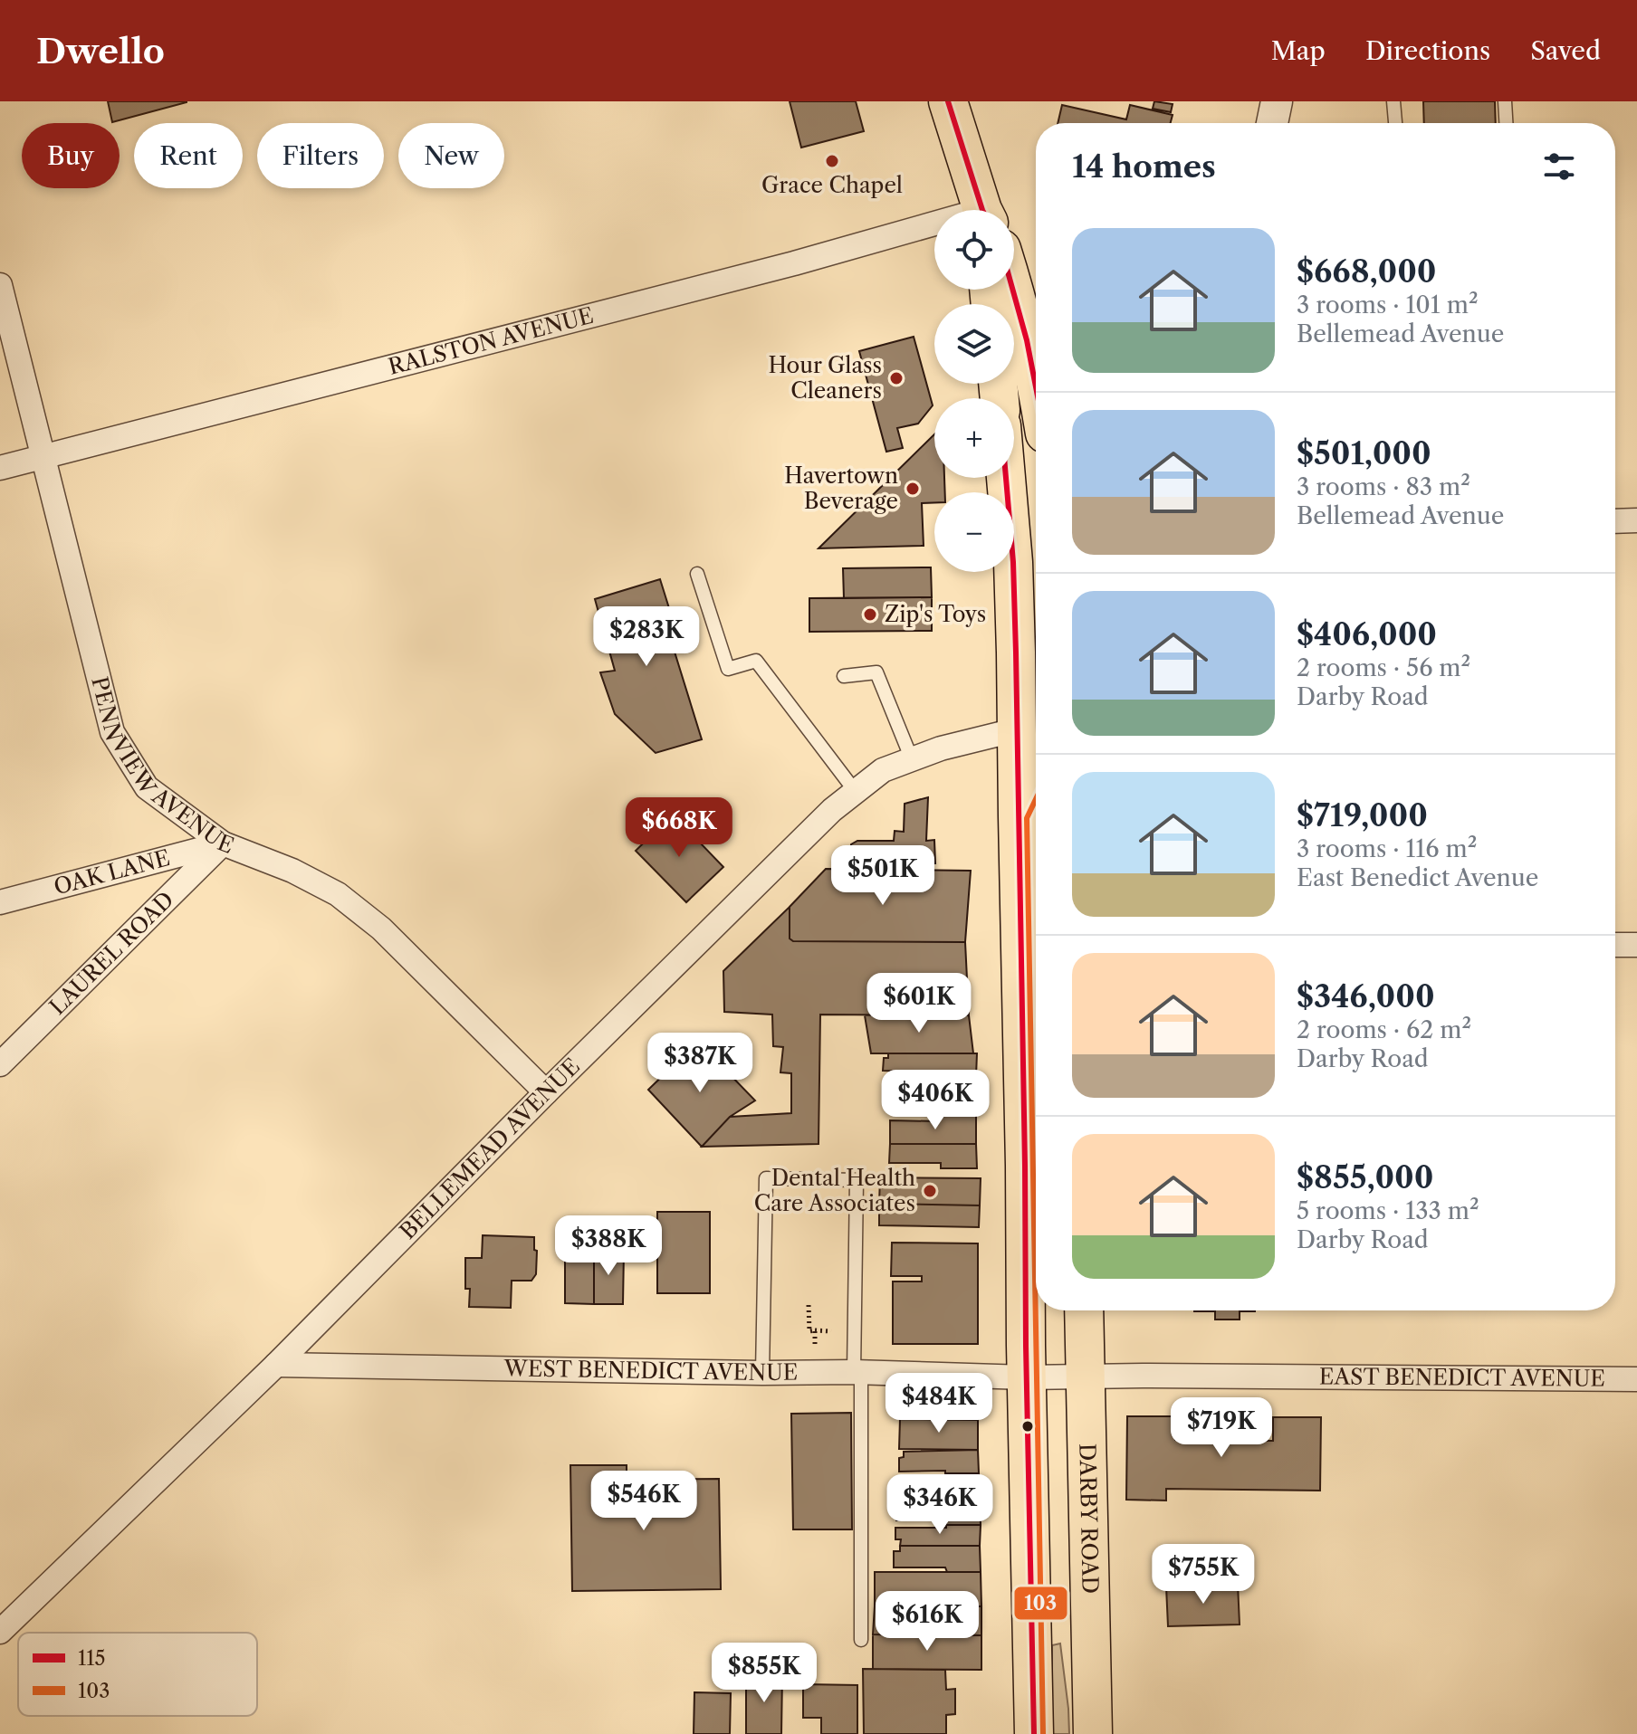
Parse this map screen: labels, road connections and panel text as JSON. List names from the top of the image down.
{
  "streets": {
    "main road": ["DARBY ROAD"],
    "street": [
      "RALSTON AVENUE",
      "PENNVIEW AVENUE",
      "OAK LANE",
      "LAUREL ROAD",
      "BELLEMEAD AVENUE",
      "WEST BENEDICT AVENUE",
      "EAST BENEDICT AVENUE"
    ]
  },
  "crossings": [
    ["RALSTON AVENUE", "PENNVIEW AVENUE"],
    ["PENNVIEW AVENUE", "OAK LANE"],
    ["PENNVIEW AVENUE", "LAUREL ROAD"],
    ["PENNVIEW AVENUE", "BELLEMEAD AVENUE"],
    ["OAK LANE", "LAUREL ROAD"],
    ["BELLEMEAD AVENUE", "WEST BENEDICT AVENUE"],
    ["WEST BENEDICT AVENUE", "EAST BENEDICT AVENUE"],
    ["EAST BENEDICT AVENUE", "DARBY ROAD"]
  ],
  "places": [
    "Grace Chapel",
    "Hour Glass Cleaners",
    "Havertown Beverage",
    "Zip's Toys",
    "Dental Health Care Associates"
  ],
  "lines": ["transit line 115", "transit line 103"],
  "legend": ["115", "103"],
  "page": {
    "header": "Dwello",
    "nav": ["Map", "Directions", "Saved"],
    "chip": [
      "Buy",
      "Rent",
      "Filters",
      "New"
    ],
    "heading": "14 homes",
    "map_buttons": ["+", "−"],
    "list": [
      {
        "name": "$668,000",
        "note": "3 rooms · 101 m² · Bellemead Avenue"
      },
      {
        "name": "$501,000",
        "note": "3 rooms · 83 m² · Bellemead Avenue"
      },
      {
        "name": "$406,000",
        "note": "2 rooms · 56 m² · Darby Road"
      },
      {
        "name": "$719,000",
        "note": "3 rooms · 116 m² · East Benedict Avenue"
      },
      {
        "name": "$346,000",
        "note": "2 rooms · 62 m² · Darby Road"
      },
      {
        "name": "$855,000",
        "note": "5 rooms · 133 m² · Darby Road"
      }
    ],
    "price": [
      "$283K",
      "$668K",
      "$501K",
      "$601K",
      "$387K",
      "$406K",
      "$388K",
      "$484K",
      "$719K",
      "$546K",
      "$346K",
      "$755K",
      "$616K",
      "$855K"
    ]
  }
}
